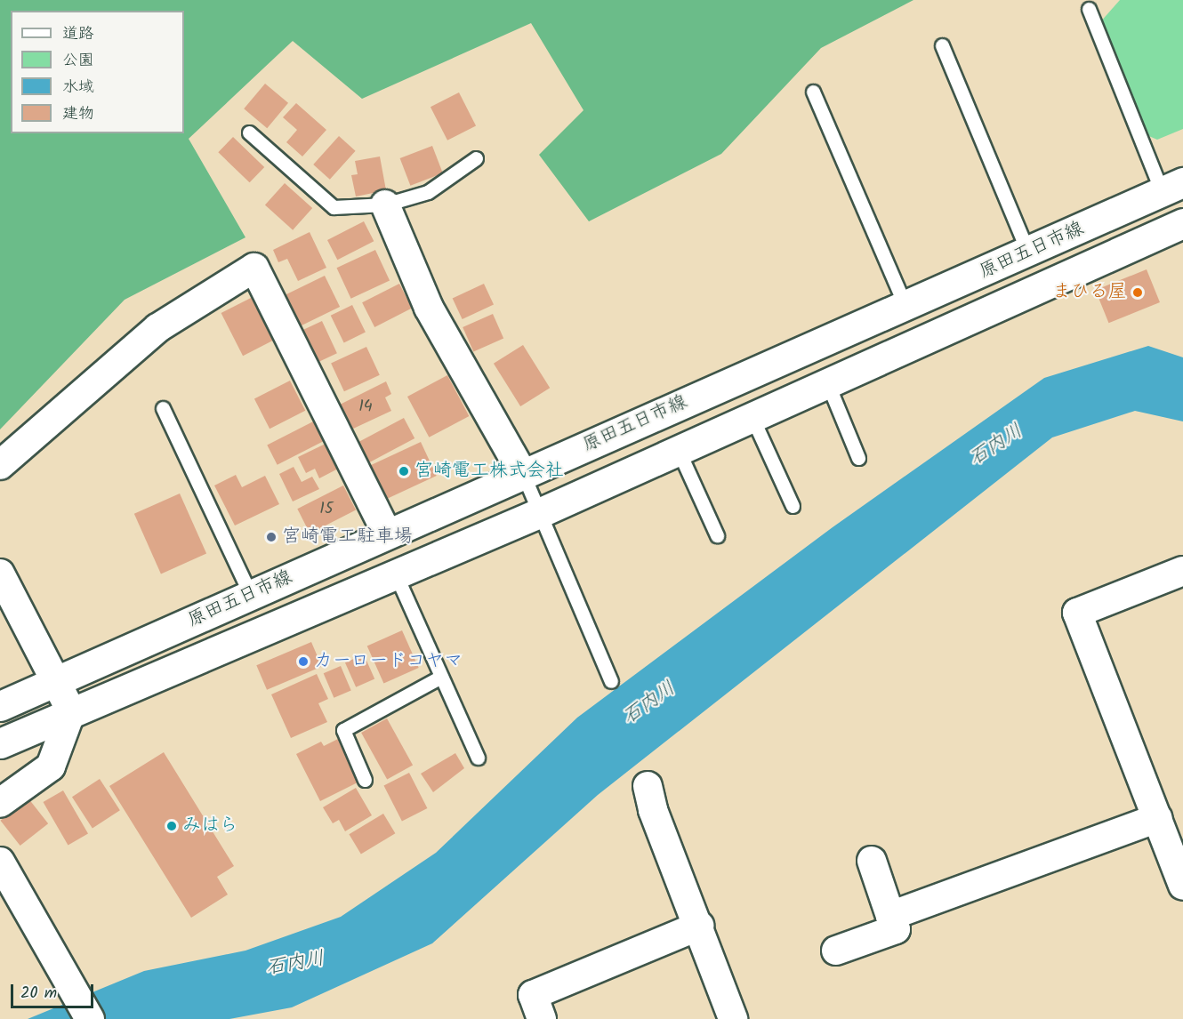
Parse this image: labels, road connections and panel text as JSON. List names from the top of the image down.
{
  "streets": {
    "main road": ["原田五日市線"]
  },
  "water": ["石内川"],
  "places": [
    "まひる屋",
    "宮崎電工株式会社",
    "宮崎電工駐車場",
    "カーロードコヤマ",
    "みはら"
  ],
  "house_numbers": ["14", "15"],
  "legend": [
    "道路",
    "公園",
    "水域",
    "建物"
  ],
  "scale_bar": "20 m"
}
